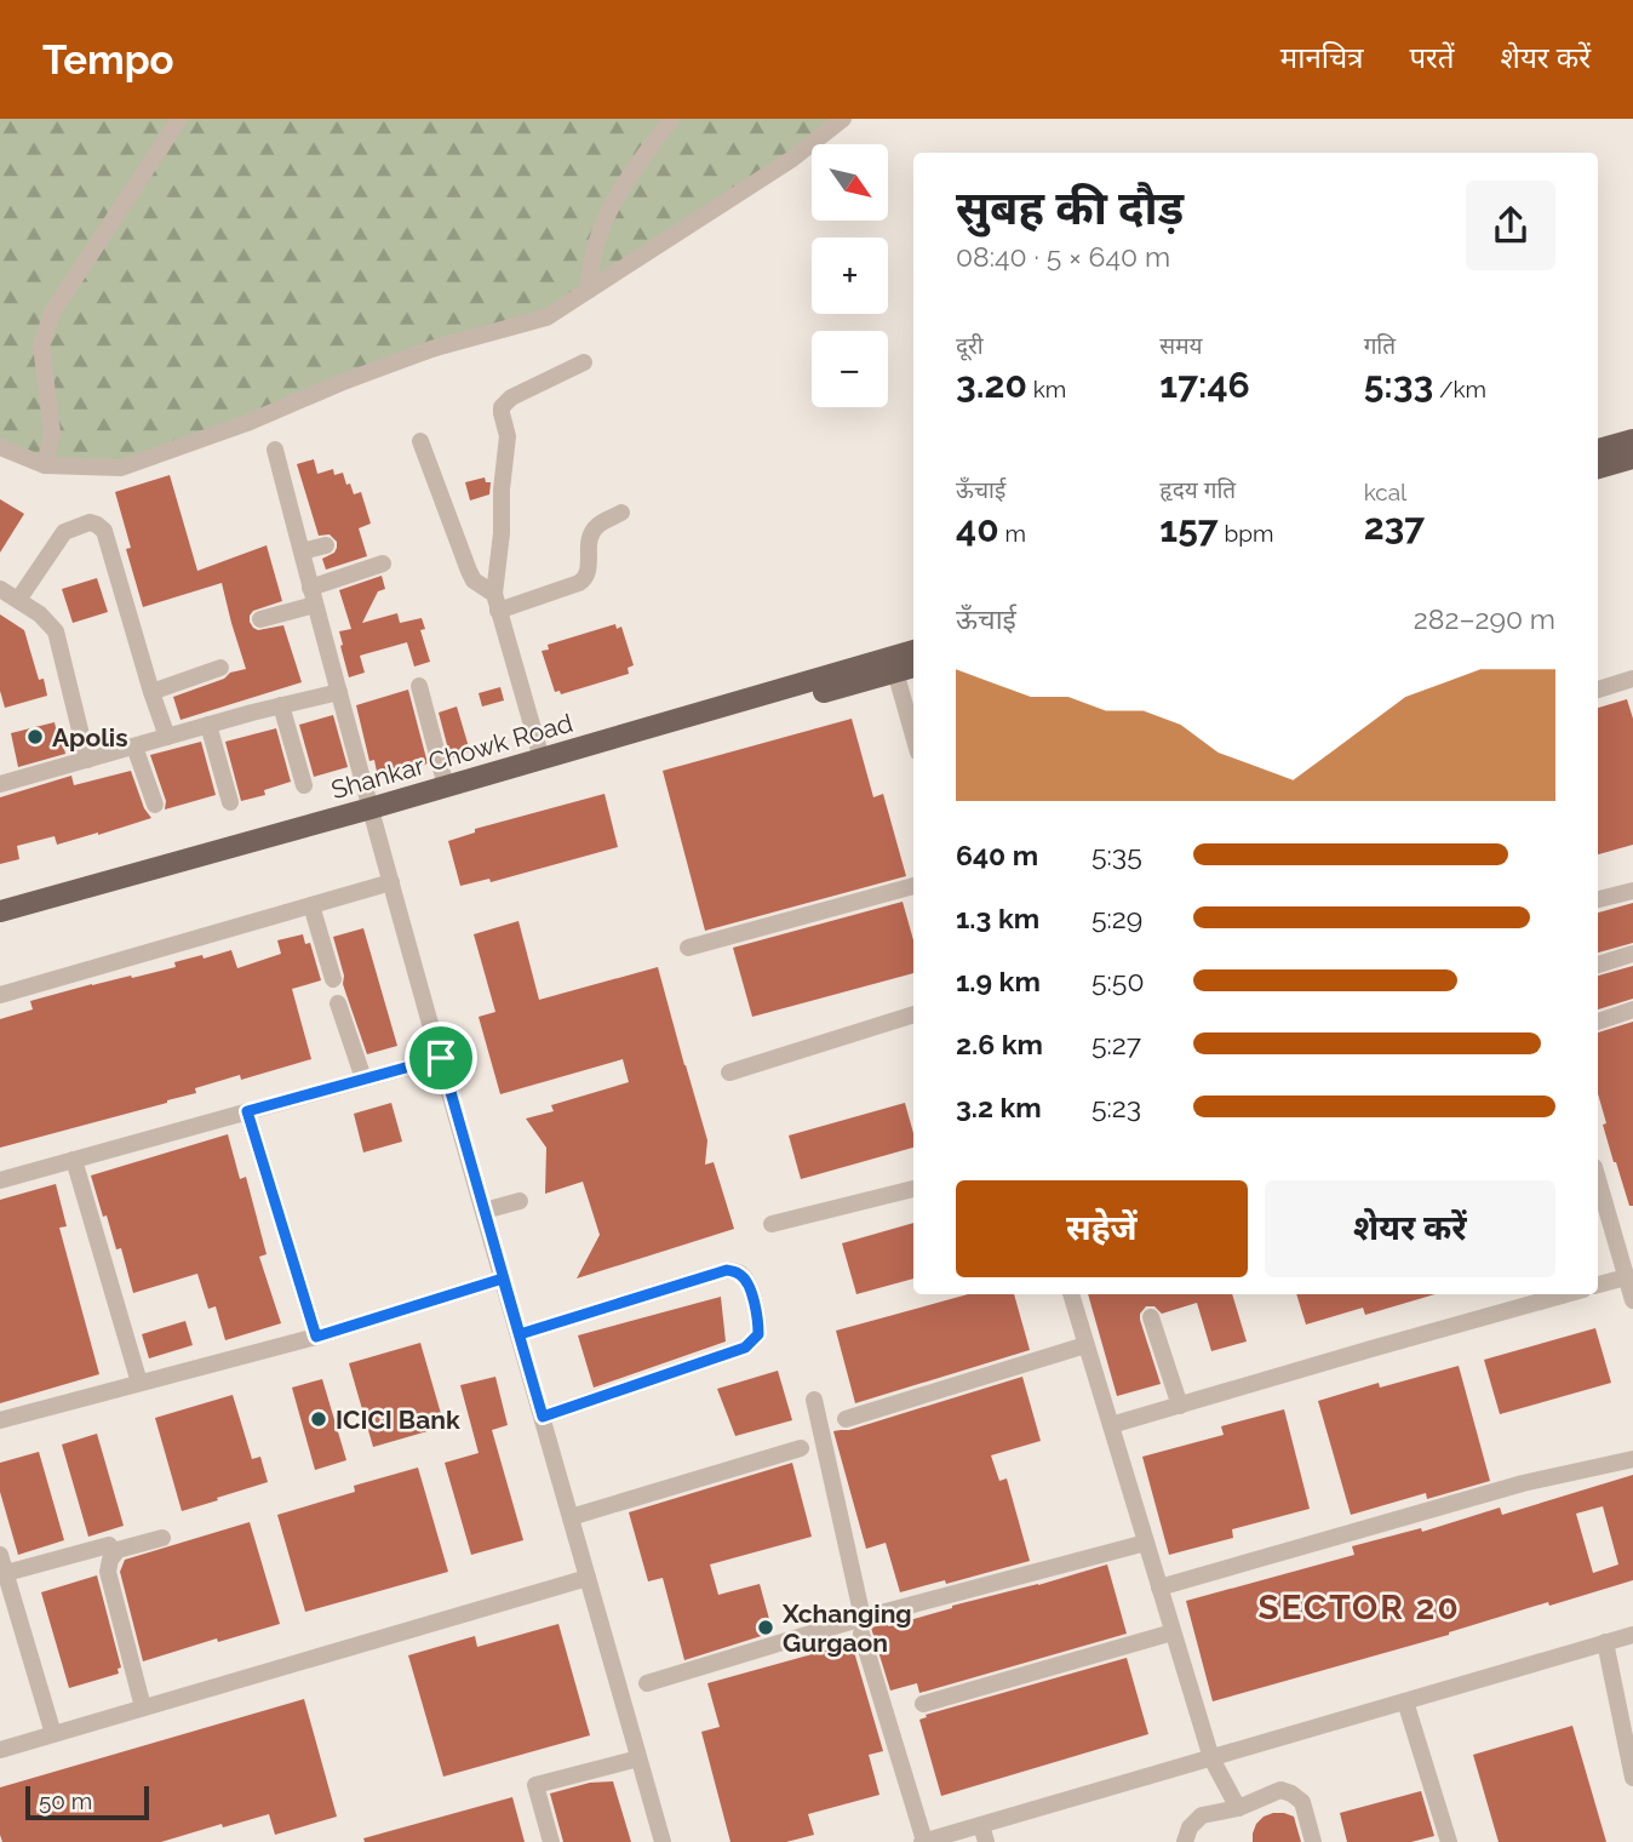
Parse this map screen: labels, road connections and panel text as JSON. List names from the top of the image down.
{
  "streets": {
    "main road": ["Shankar Chowk Road"]
  },
  "districts": ["SECTOR 20"],
  "places": ["Apolis", "ICICI Bank", "Xchanging Gurgaon"],
  "scale_bar": "50 m",
  "north": "bottom right",
  "page": {
    "header": "Tempo",
    "nav": ["मानचित्र", "परतें", "शेयर करें"],
    "map_buttons": ["+", "−"],
    "heading": ["सुबह की दौड़", "08:40 · 5 × 640 m"],
    "stats": [
      ["दूरी", "3.20 km"],
      ["समय", "17:46"],
      ["गति", "5:33 /km"],
      ["ऊँचाई", "40 m"],
      ["हृदय गति", "157 bpm"],
      ["kcal", "237"]
    ],
    "chart": ["ऊँचाई", "282–290 m"],
    "list": [
      {
        "name": "640 m",
        "note": "5:35"
      },
      {
        "name": "1.3 km",
        "note": "5:29"
      },
      {
        "name": "1.9 km",
        "note": "5:50"
      },
      {
        "name": "2.6 km",
        "note": "5:27"
      },
      {
        "name": "3.2 km",
        "note": "5:23"
      }
    ],
    "buttons": ["सहेजें", "शेयर करें"],
    "scale": "50 m"
  }
}
